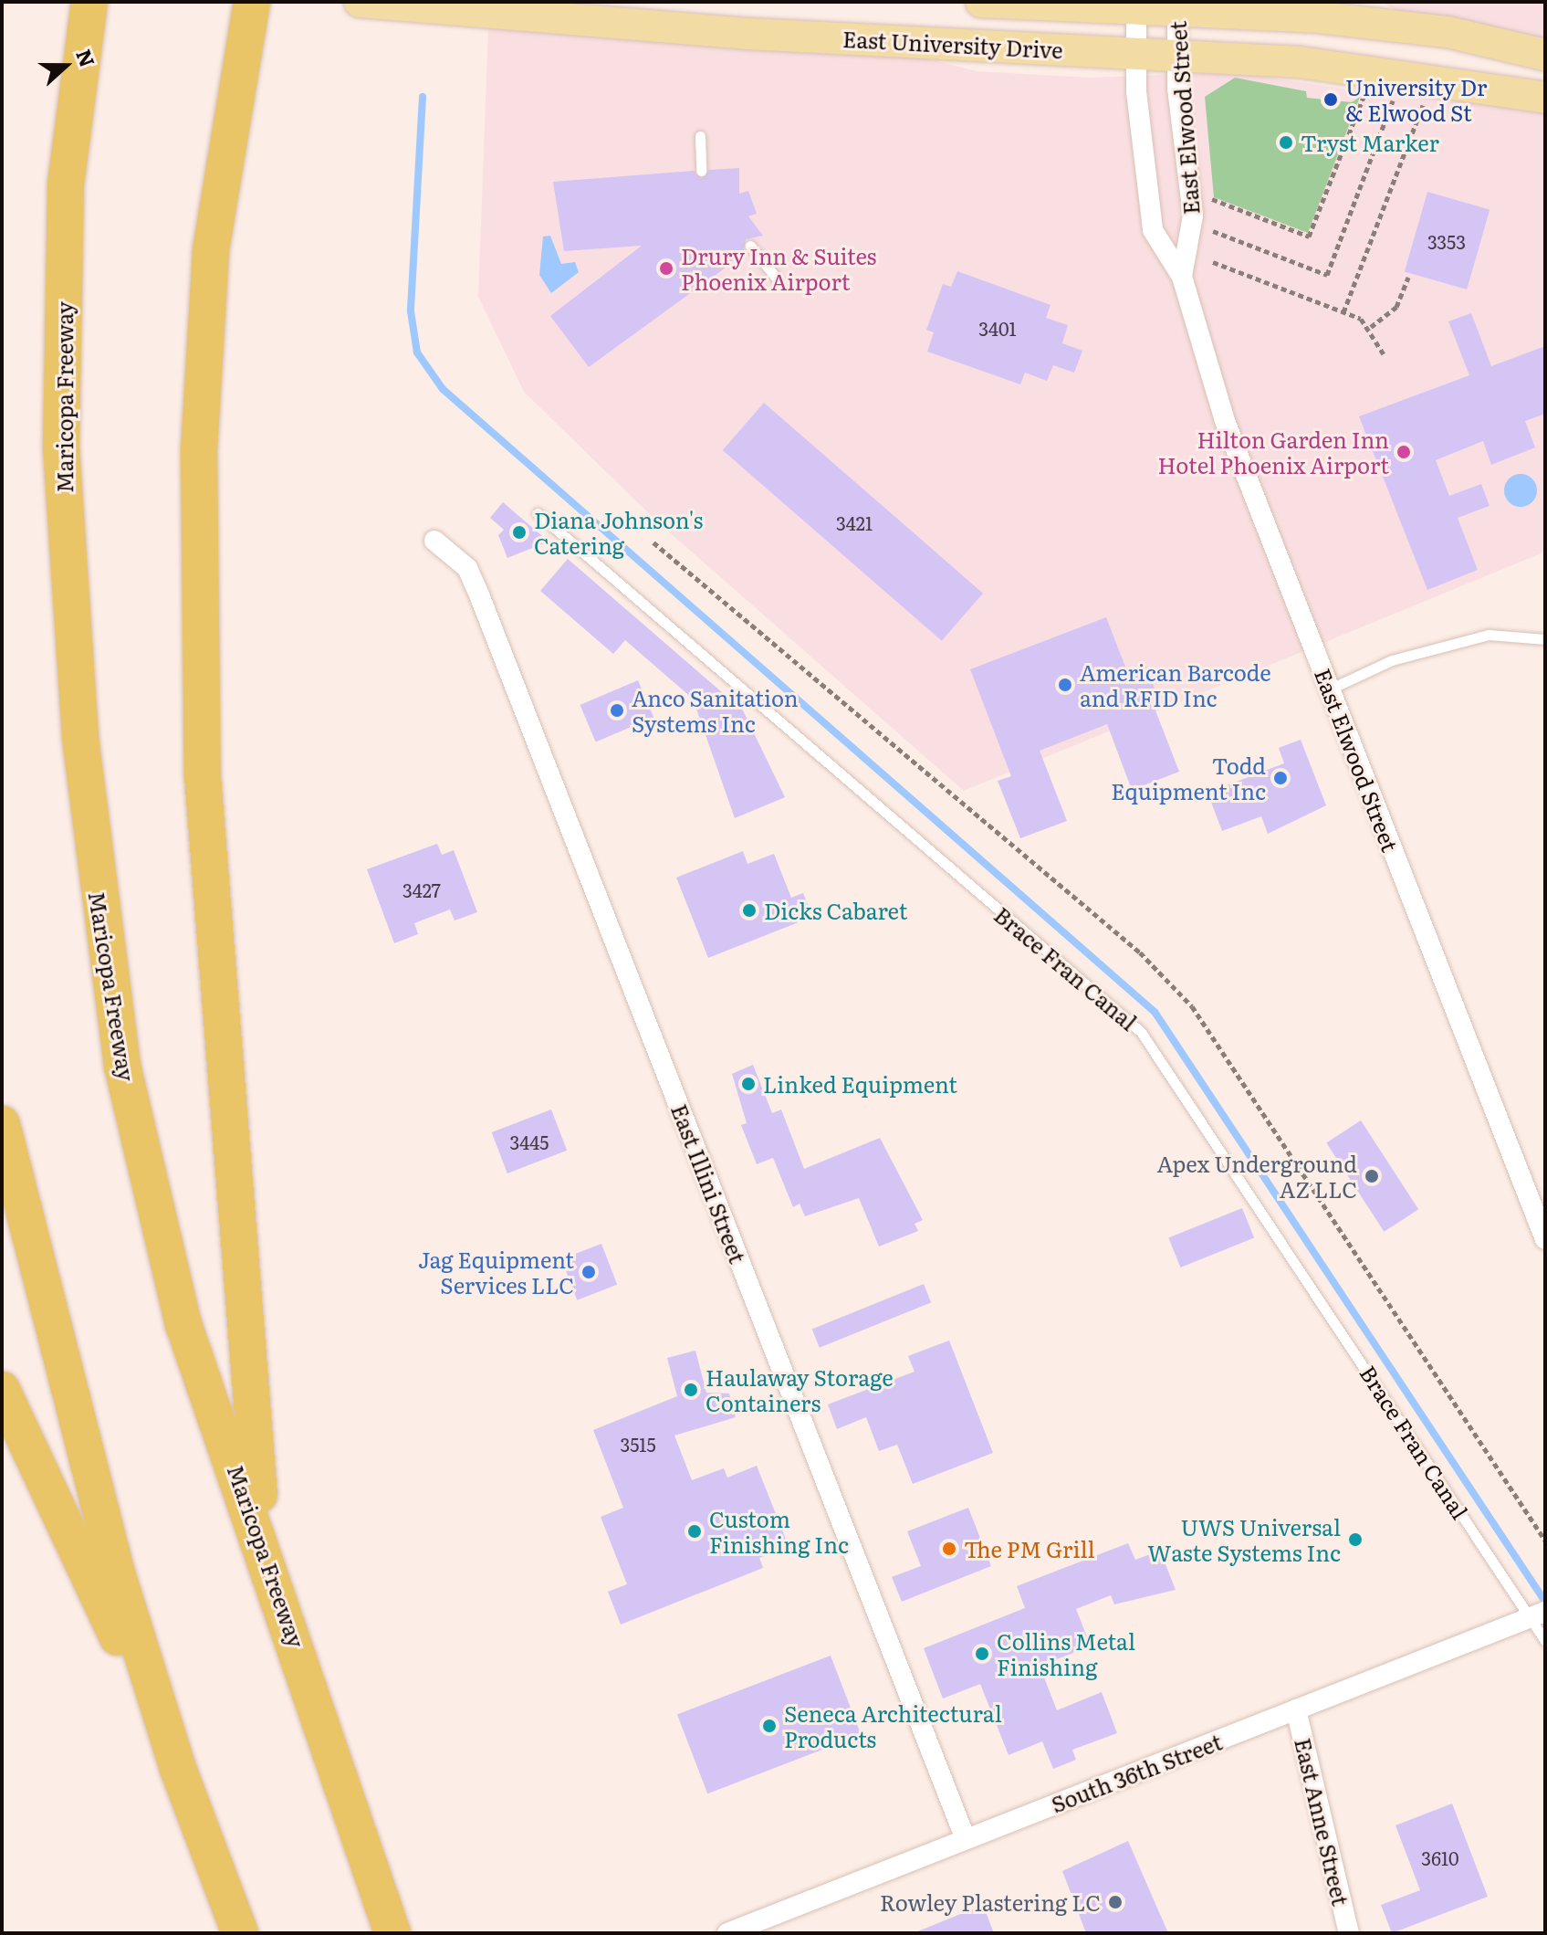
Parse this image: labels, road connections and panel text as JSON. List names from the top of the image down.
{
  "streets": {
    "highway": ["Maricopa Freeway"],
    "main road": ["East University Drive"],
    "street": [
      "East Elwood Street",
      "East Illini Street",
      "South 36th Street",
      "East Anne Street"
    ],
    "lane": ["Brace Fran Canal"]
  },
  "crossings": [
    ["East University Drive", "East Elwood Street"],
    ["Brace Fran Canal", "South 36th Street"],
    ["East Illini Street", "South 36th Street"],
    ["South 36th Street", "East Anne Street"]
  ],
  "places": [
    "University Dr & Elwood St",
    "Tryst Marker",
    "Drury Inn & Suites Phoenix Airport",
    "Hilton Garden Inn Hotel Phoenix Airport",
    "Diana Johnson's Catering",
    "American Barcode and RFID Inc",
    "Anco Sanitation Systems Inc",
    "Todd Equipment Inc",
    "Dicks Cabaret",
    "Linked Equipment",
    "Apex Underground AZ LLC",
    "Jag Equipment Services LLC",
    "Haulaway Storage Containers",
    "Custom Finishing Inc",
    "UWS Universal Waste Systems Inc",
    "The PM Grill",
    "Collins Metal Finishing",
    "Seneca Architectural Products",
    "Rowley Plastering LC"
  ],
  "house_numbers": [
    "3353",
    "3401",
    "3421",
    "3427",
    "3445",
    "3515",
    "3610"
  ],
  "north": "right"
}
